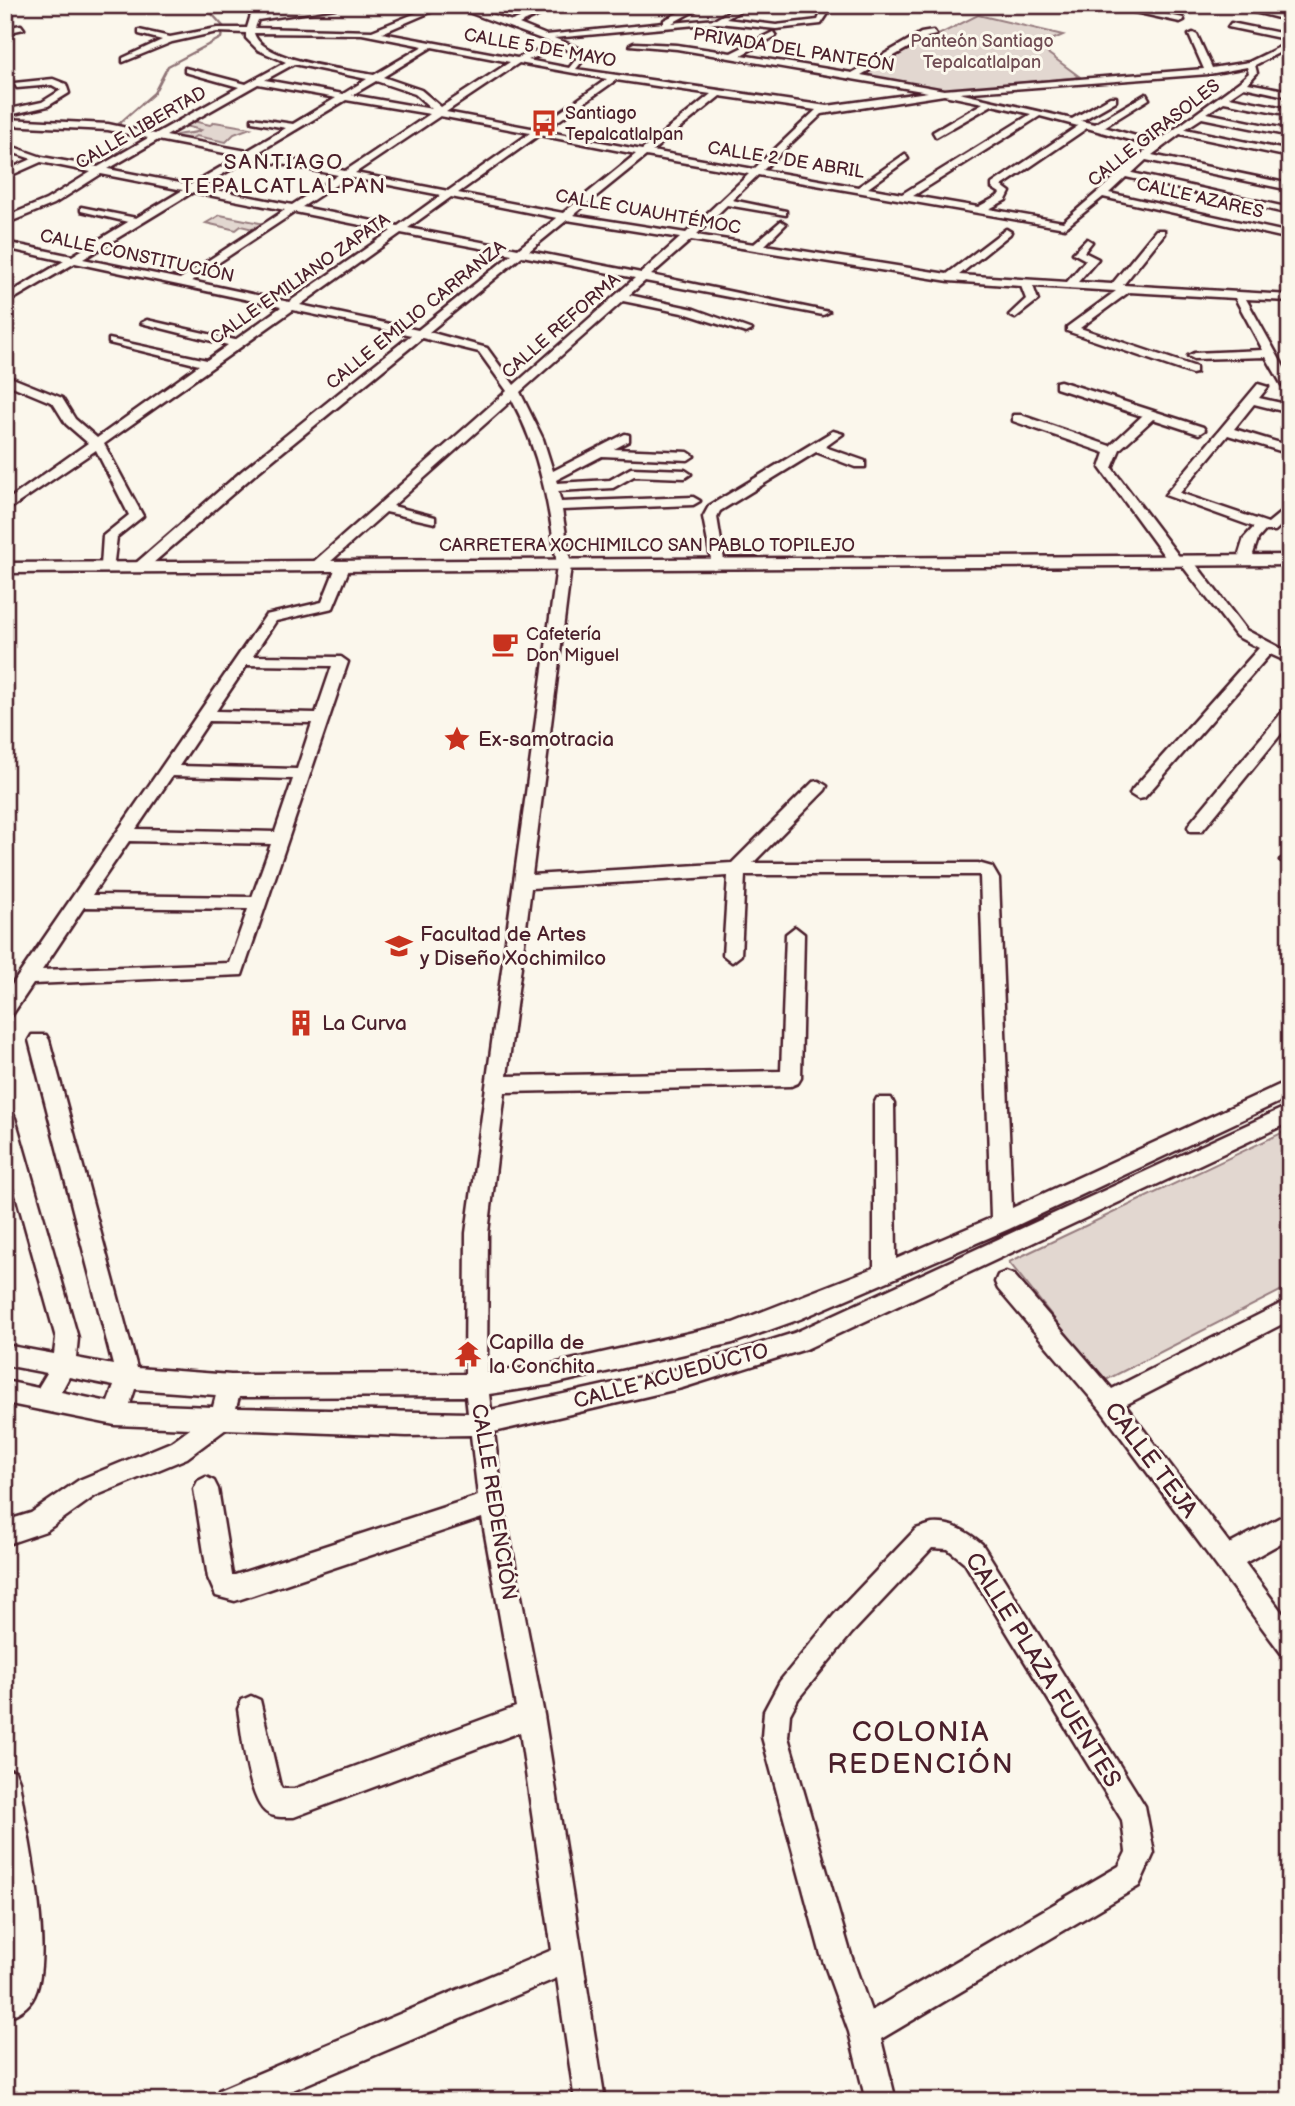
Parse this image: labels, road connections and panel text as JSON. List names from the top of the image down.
{
  "streets": {
    "main road": ["CARRETERA XOCHIMILCO SAN PABLO TOPILEJO"],
    "street": [
      "CALLE 5 DE MAYO",
      "PRIVADA DEL PANTEÓN",
      "CALLE LIBERTAD",
      "CALLE GIRASOLES",
      "CALLE 2 DE ABRIL",
      "CALLE AZARES",
      "CALLE CUAUHTÉMOC",
      "CALLE CONSTITUCIÓN",
      "CALLE EMILIANO ZAPATA",
      "CALLE EMILIO CARRANZA",
      "CALLE REFORMA",
      "CALLE ACUEDUCTO",
      "CALLE TEJA",
      "CALLE REDENCIÓN",
      "CALLE PLAZA FUENTES"
    ]
  },
  "crossings": [
    ["CALLE 5 DE MAYO", "CALLE EMILIANO ZAPATA"],
    ["CALLE 5 DE MAYO", "CALLE EMILIO CARRANZA"],
    ["CALLE 5 DE MAYO", "CALLE REFORMA"],
    ["CALLE LIBERTAD", "CALLE 2 DE ABRIL"],
    ["CALLE LIBERTAD", "CALLE CUAUHTÉMOC"],
    ["CALLE GIRASOLES", "CALLE 2 DE ABRIL"],
    ["CALLE GIRASOLES", "CALLE AZARES"],
    ["CALLE 2 DE ABRIL", "CALLE EMILIANO ZAPATA"],
    ["CALLE 2 DE ABRIL", "CALLE EMILIO CARRANZA"],
    ["CALLE 2 DE ABRIL", "CALLE REFORMA"],
    ["CALLE CUAUHTÉMOC", "CALLE EMILIANO ZAPATA"],
    ["CALLE CUAUHTÉMOC", "CALLE EMILIO CARRANZA"],
    ["CALLE CUAUHTÉMOC", "CALLE REFORMA"],
    ["CALLE CONSTITUCIÓN", "CALLE EMILIANO ZAPATA"],
    ["CALLE CONSTITUCIÓN", "CALLE EMILIO CARRANZA"],
    ["CALLE CONSTITUCIÓN", "CALLE REFORMA"],
    ["CALLE CONSTITUCIÓN", "CARRETERA XOCHIMILCO SAN PABLO TOPILEJO"],
    ["CALLE CONSTITUCIÓN", "CALLE REDENCIÓN"],
    ["CALLE EMILIO CARRANZA", "CARRETERA XOCHIMILCO SAN PABLO TOPILEJO"],
    ["CALLE REFORMA", "CARRETERA XOCHIMILCO SAN PABLO TOPILEJO"],
    ["CARRETERA XOCHIMILCO SAN PABLO TOPILEJO", "CALLE REDENCIÓN"],
    ["CALLE ACUEDUCTO", "CALLE REDENCIÓN"]
  ],
  "districts": ["SANTIAGO TEPALCATLALPAN", "COLONIA REDENCIÓN"],
  "parks": ["Panteón Santiago Tepalcatlalpan"],
  "places": {
    "bus stop": ["Santiago Tepalcatlalpan"],
    "cafe": ["Cafetería Don Miguel"],
    "place": ["Ex-samotracia"],
    "school or university": ["Facultad de Artes y Diseño Xochimilco"],
    "building": ["La Curva"],
    "temple": ["Capilla de la Conchita"]
  }
}
